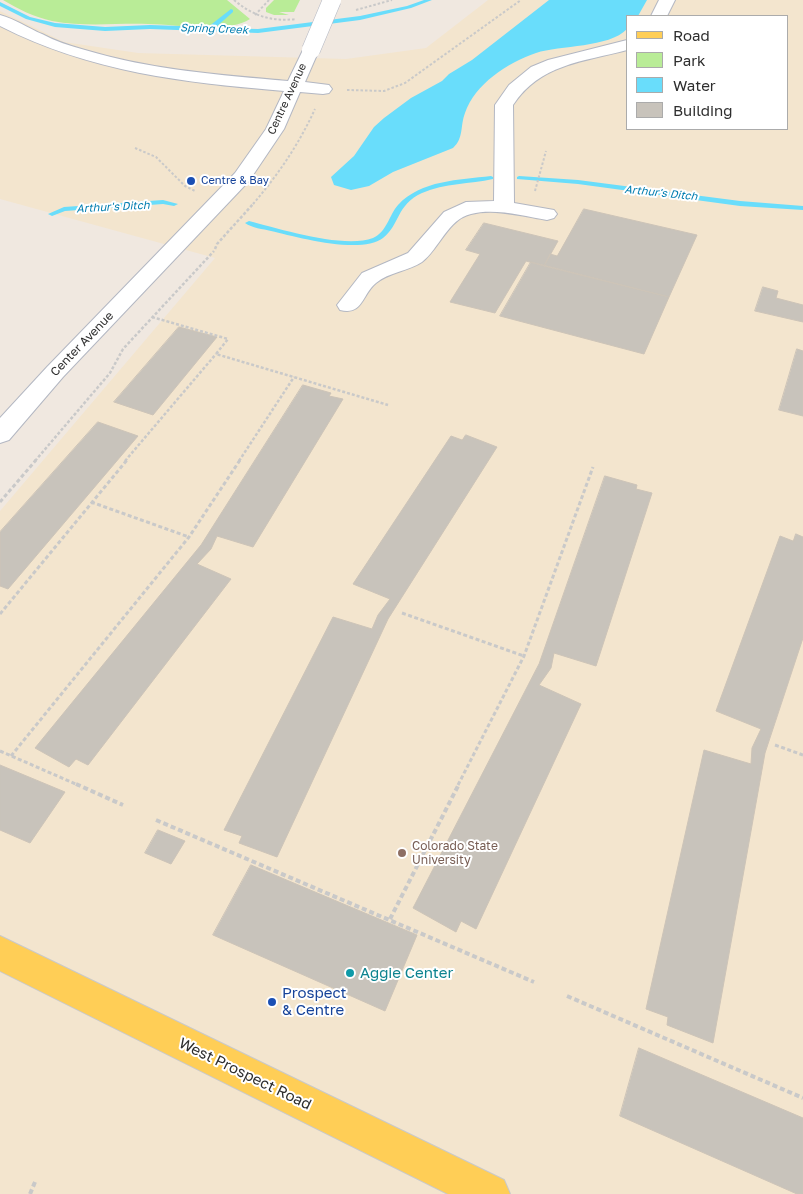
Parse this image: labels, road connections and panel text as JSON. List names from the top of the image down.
{
  "streets": {
    "main road": ["West Prospect Road"],
    "street": ["Centre Avenue", "Center Avenue"]
  },
  "crossings": [
    ["Centre Avenue", "Center Avenue"]
  ],
  "water": ["Spring Creek", "Arthur's Ditch"],
  "places": [
    "Centre & Bay",
    "Colorado State University",
    "Aggie Center",
    "Prospect & Centre"
  ],
  "legend": [
    "Road",
    "Park",
    "Water",
    "Building"
  ]
}
